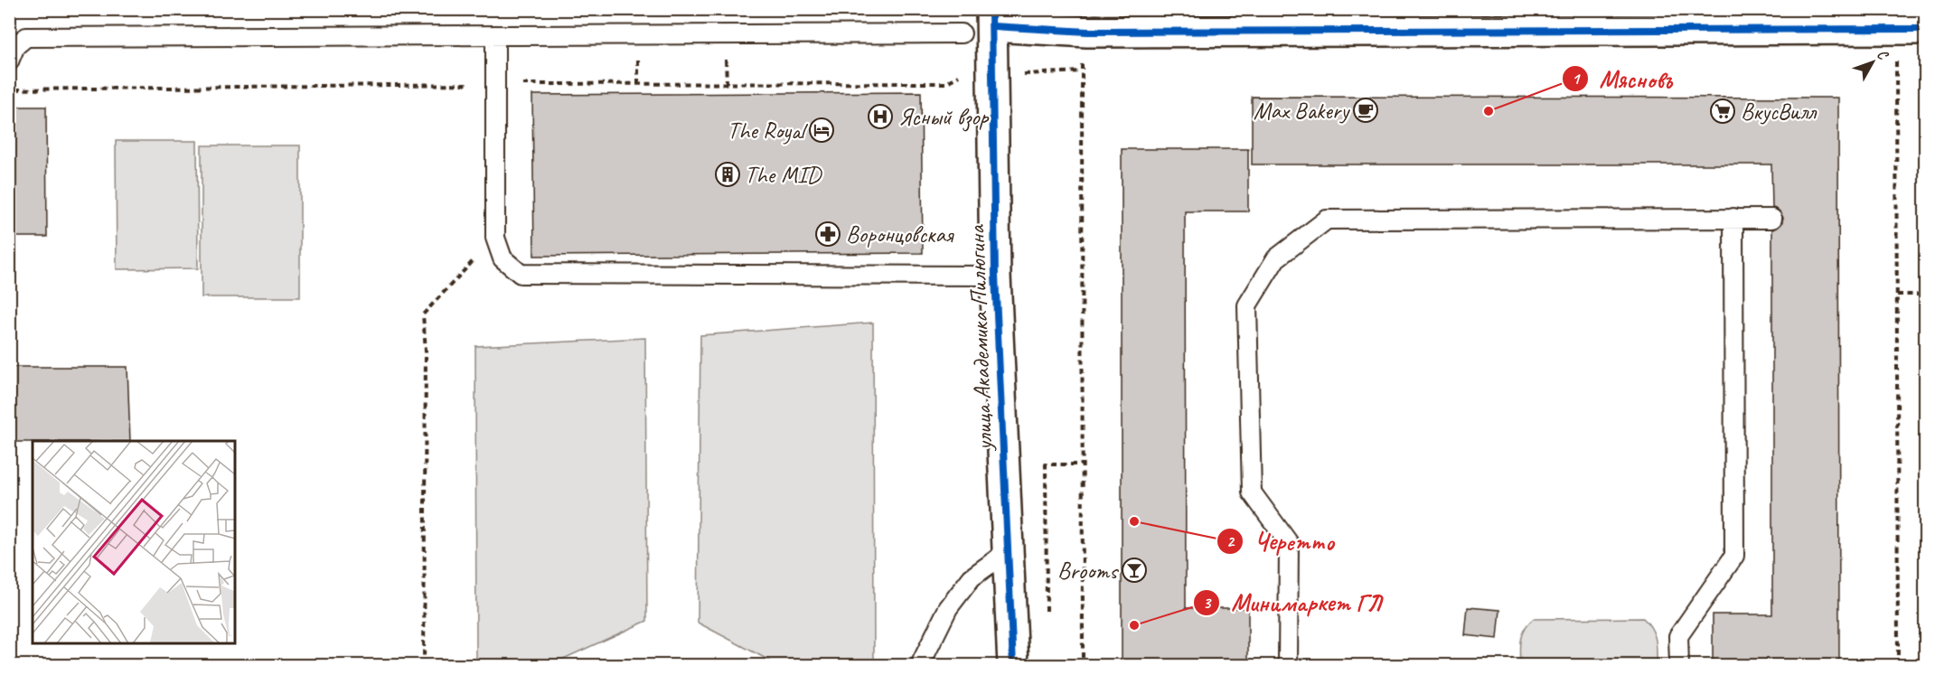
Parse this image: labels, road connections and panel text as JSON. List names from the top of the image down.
{
  "streets": {
    "street": ["улица Академика Пилюгина"]
  },
  "places": {
    "cafe": ["Max Bakery"],
    "other": ["Мясновъ", "Черетто", "Минимаркет ГЛ"],
    "supermarket": ["ВкусВилл"],
    "hospital": ["Ясный взор"],
    "hotel": ["The Royal"],
    "building": ["The MID"],
    "pharmacy": ["Воронцовская"],
    "bar": ["Brooms"]
  },
  "north": "top right"
}
